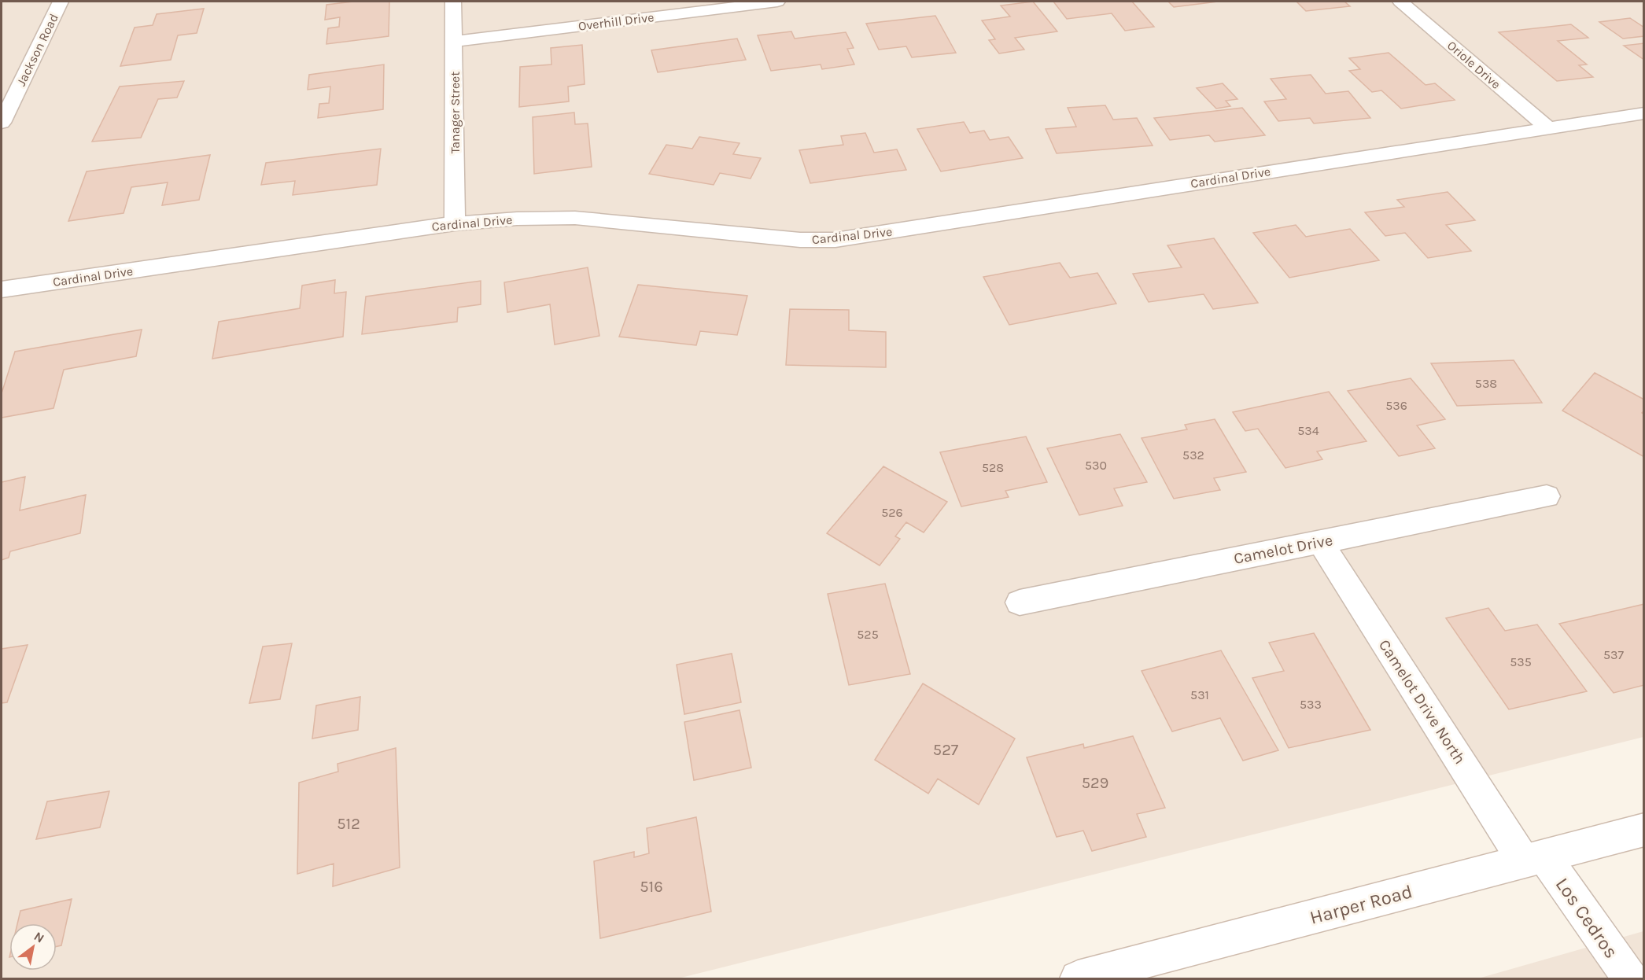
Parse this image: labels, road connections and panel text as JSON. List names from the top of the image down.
{
  "streets": {
    "street": [
      "Overhill Drive",
      "Jackson Road",
      "Oriole Drive",
      "Tanager Street",
      "Cardinal Drive",
      "Camelot Drive",
      "Camelot Drive North",
      "Harper Road",
      "Los Cedros"
    ]
  },
  "crossings": [
    ["Overhill Drive", "Tanager Street"],
    ["Oriole Drive", "Cardinal Drive"],
    ["Tanager Street", "Cardinal Drive"],
    ["Camelot Drive", "Camelot Drive North"],
    ["Camelot Drive North", "Harper Road"],
    ["Camelot Drive North", "Los Cedros"],
    ["Harper Road", "Los Cedros"]
  ],
  "house_numbers": [
    "538",
    "536",
    "534",
    "532",
    "530",
    "528",
    "526",
    "525",
    "537",
    "535",
    "531",
    "533",
    "527",
    "529",
    "512",
    "516"
  ],
  "north": "top right"
}
